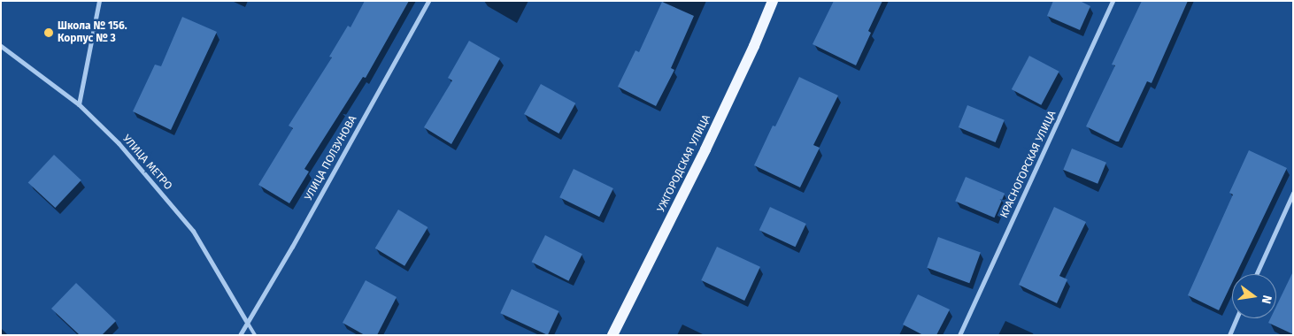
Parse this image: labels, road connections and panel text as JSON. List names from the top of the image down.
{
  "streets": {
    "main road": ["УЖГОРОДСКАЯ УЛИЦА"],
    "street": ["УЛИЦА ПОЛЗУНОВА", "УЛИЦА МЕТРО", "КРАСНОГОРСКАЯ УЛИЦА"]
  },
  "crossings": [
    ["УЛИЦА ПОЛЗУНОВА", "УЛИЦА МЕТРО"]
  ],
  "places": ["Школа № 156. Корпус № 3"],
  "north": "right"
}
